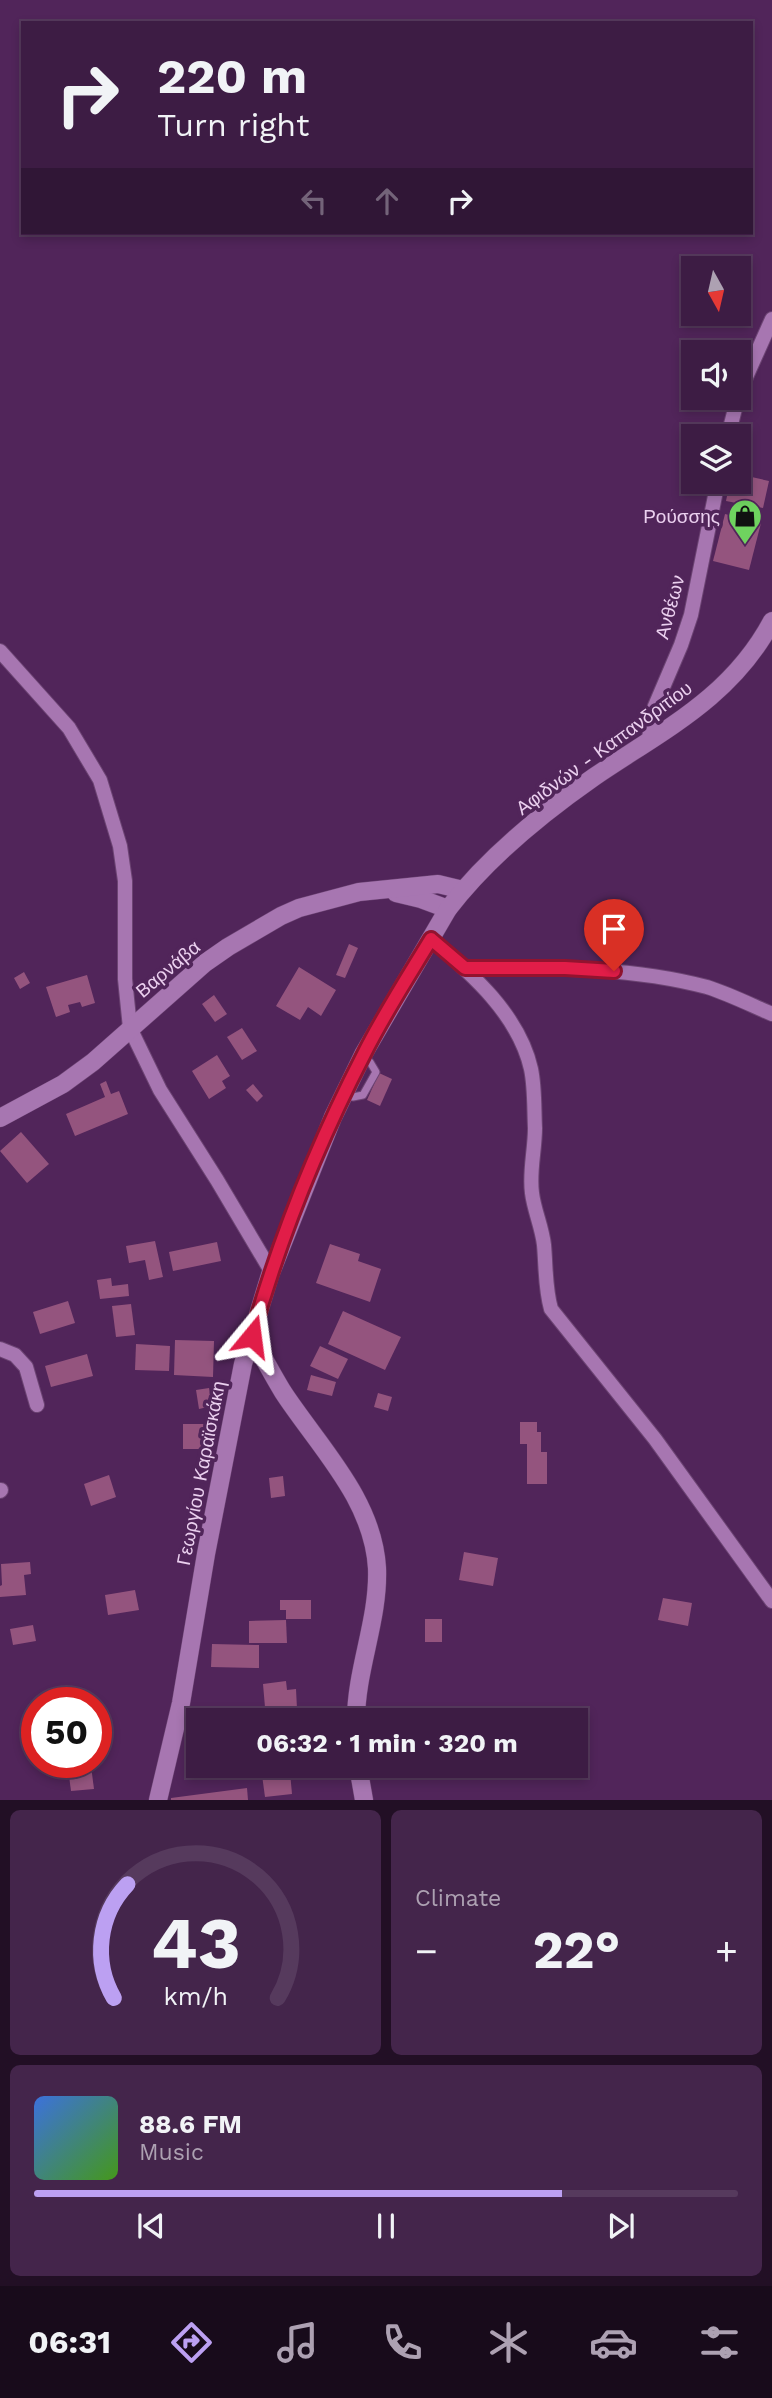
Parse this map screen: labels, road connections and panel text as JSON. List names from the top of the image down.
{
  "streets": {
    "main road": ["Αφιδνών - Καπανδριτίου", "Βαρνάβα", "Γεωργίου Καραϊσκάκη"],
    "street": ["Ανθέων"]
  },
  "crossings": [
    ["Ανθέων", "Αφιδνών - Καπανδριτίου"],
    ["Αφιδνών - Καπανδριτίου", "Βαρνάβα"],
    ["Αφιδνών - Καπανδριτίου", "Γεωργίου Καραϊσκάκη"]
  ],
  "places": {
    "shop": ["Ρούσσης"]
  },
  "north": "bottom",
  "page": {
    "turn": ["220 m", "Turn right"],
    "limit": "50",
    "trip": "06:32 · 1 min · 320 m",
    "tile": "Climate",
    "heat": ["−", "22°", "+"],
    "song": ["88.6 FM", "Music"],
    "tabs": "06:31",
    "gauge": ["43", "km/h"]
  }
}
